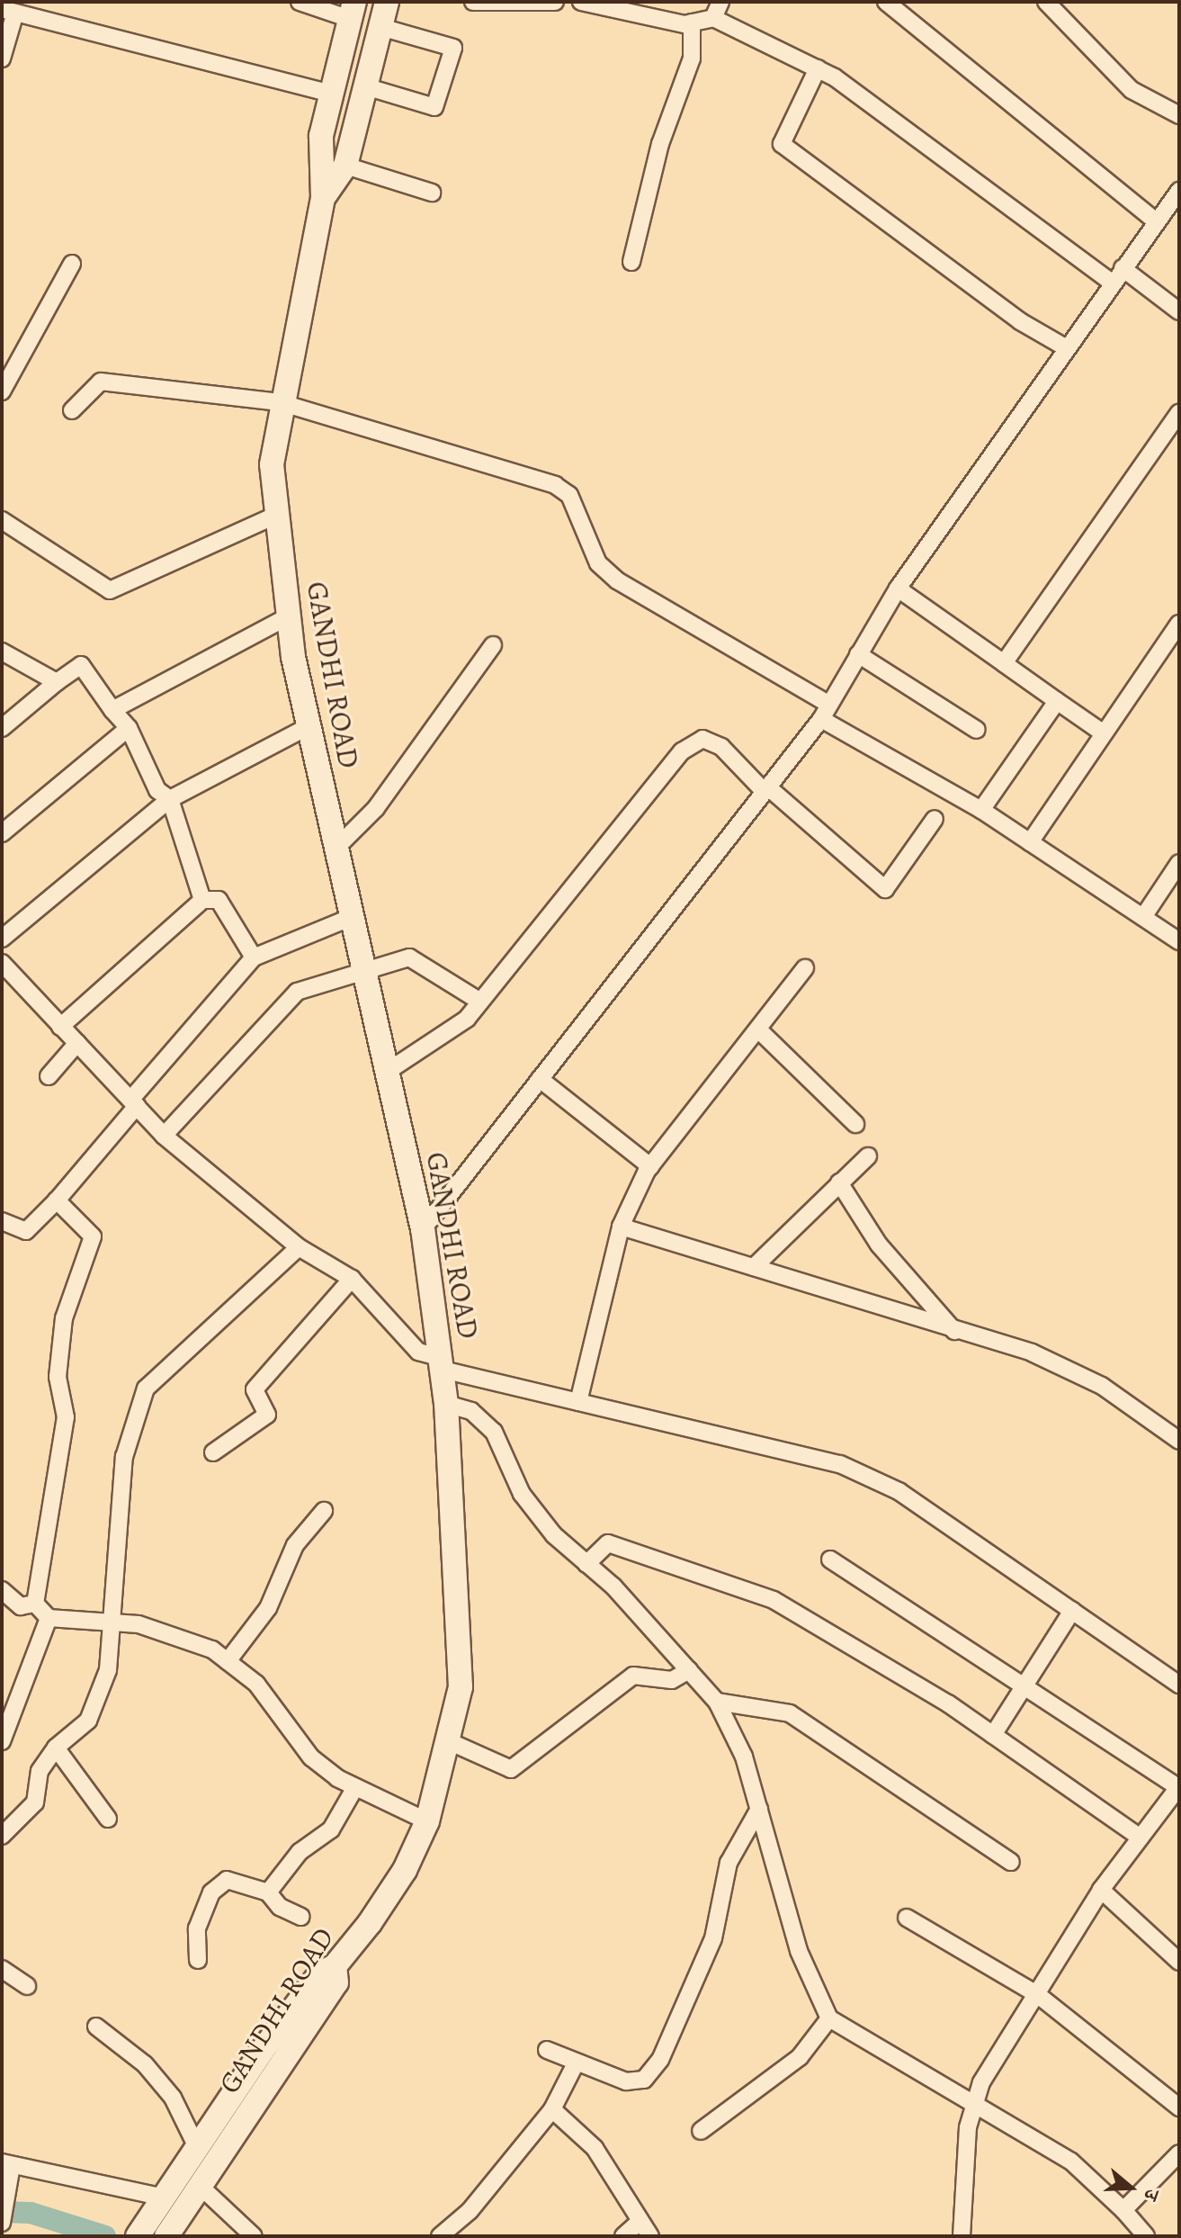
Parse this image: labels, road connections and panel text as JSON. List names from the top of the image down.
{
  "streets": {
    "main road": ["GANDHI ROAD"]
  },
  "north": "right"
}
